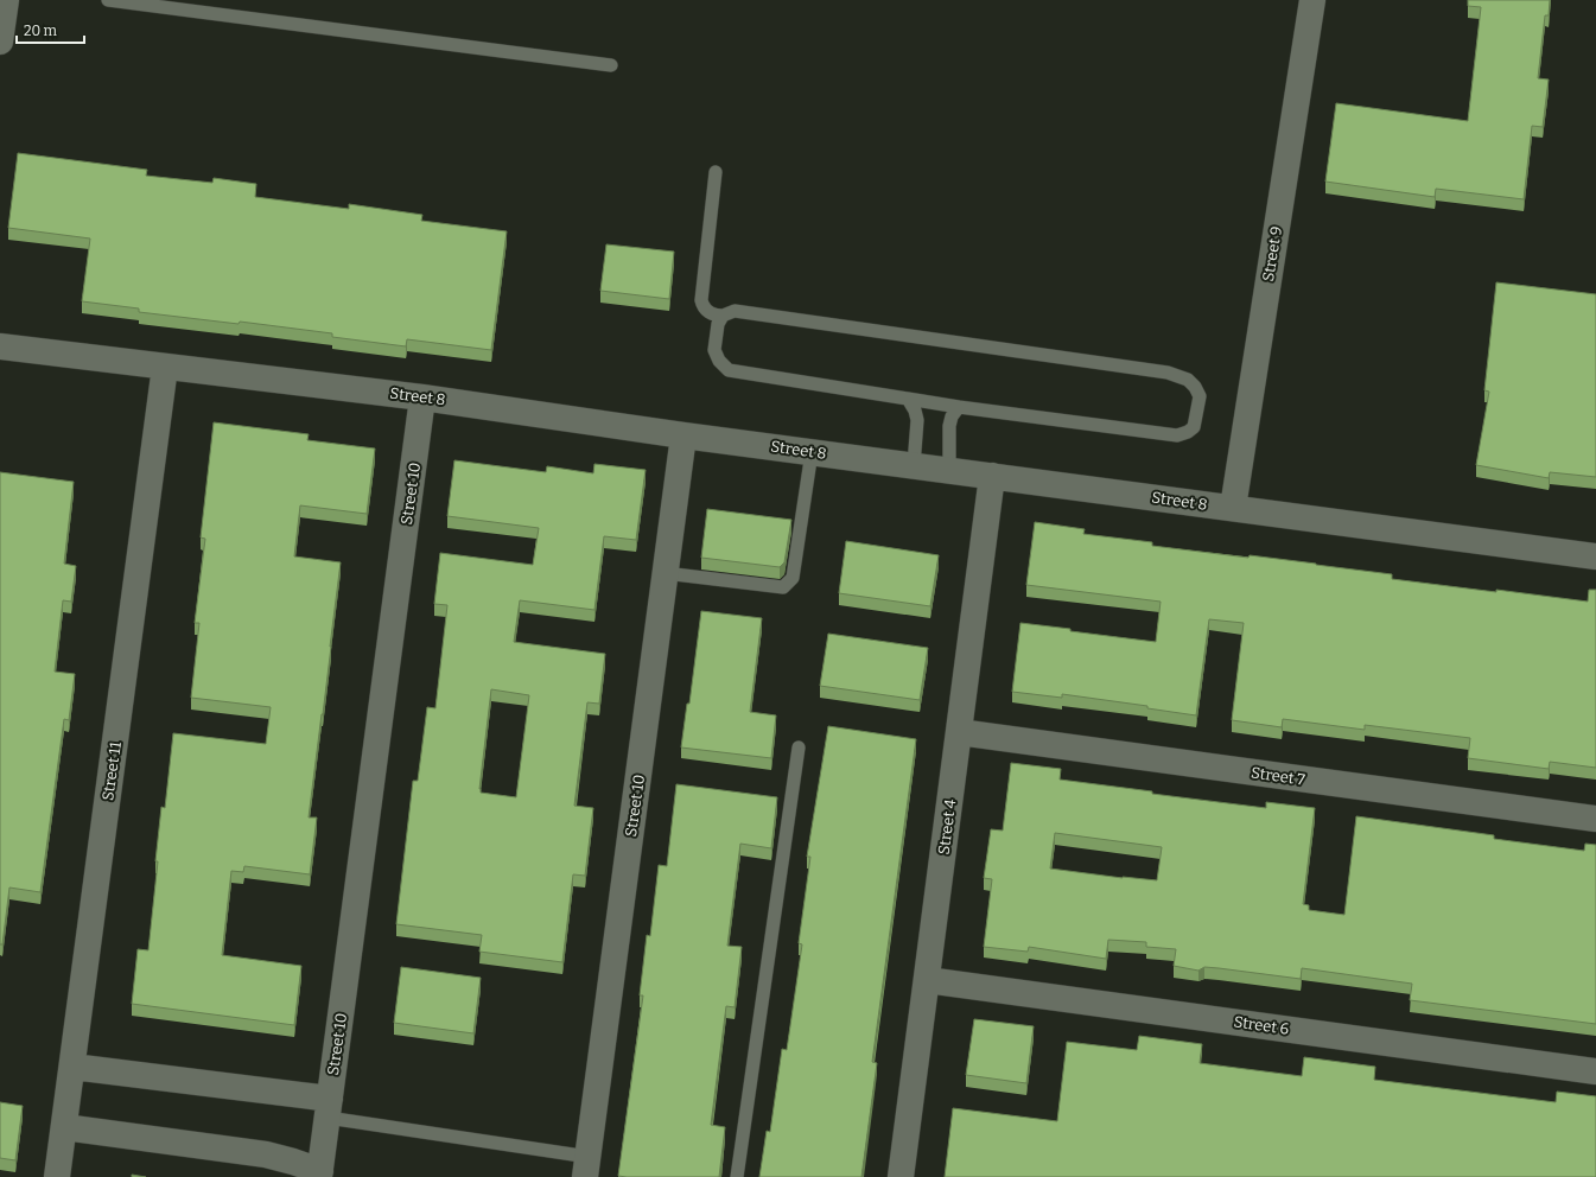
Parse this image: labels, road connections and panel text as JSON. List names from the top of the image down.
{
  "streets": {
    "street": [
      "Street 9",
      "Street 8",
      "Street 10",
      "Street 11",
      "Street 7",
      "Street 4",
      "Street 6"
    ]
  },
  "crossings": [
    ["Street 9", "Street 8"],
    ["Street 8", "Street 10"],
    ["Street 8", "Street 11"],
    ["Street 8", "Street 4"],
    ["Street 10", "Street 11"],
    ["Street 7", "Street 4"],
    ["Street 4", "Street 6"]
  ],
  "scale_bar": "20 m"
}
